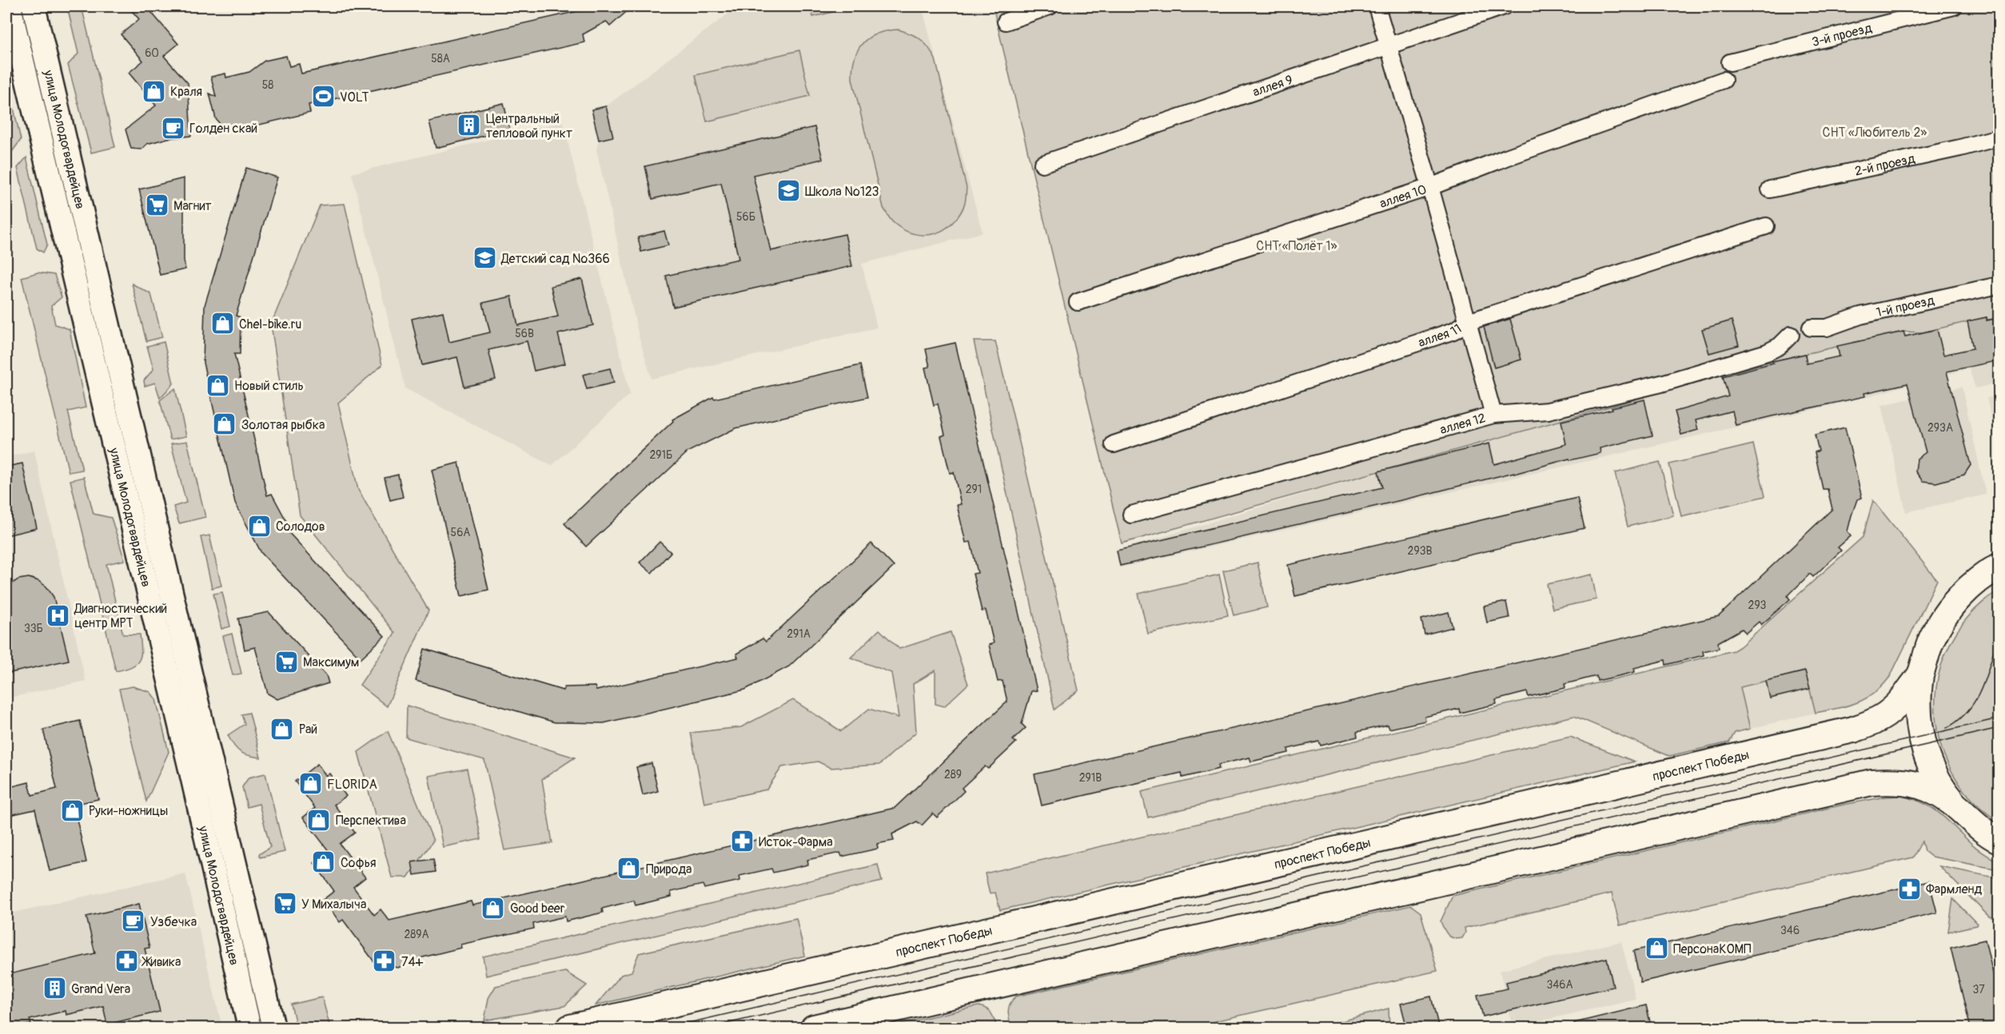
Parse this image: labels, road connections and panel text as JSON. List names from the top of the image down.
{
  "streets": {
    "main road": ["улица Молодогвардейцев", "проспект Победы"],
    "street": [
      "3-й проезд",
      "аллея 9",
      "2-й проезд",
      "аллея 10",
      "1-й проезд",
      "аллея 11",
      "аллея 12"
    ]
  },
  "parks": ["СНТ «Любитель 2»", "СНТ «Полёт 1»"],
  "places": {
    "shop": [
      "Краля",
      "Chel-bike.ru",
      "Новый стиль",
      "Золотая рыбка",
      "Солодов",
      "Рай",
      "FLORIDA",
      "Руки-ножницы",
      "Перспектива",
      "Софья",
      "Природа",
      "Good beer",
      "ПерсонаКОМП"
    ],
    "sports": ["VOLT"],
    "building": ["Центральный тепловой пункт", "Grand Vera"],
    "cafe": ["Голден скай", "Узбечка"],
    "school or university": ["Школа №123", "Детский сад №366"],
    "supermarket": ["Магнит", "Максимум", "У Михалыча"],
    "hospital": ["Диагностический центр МРТ"],
    "pharmacy": [
      "Исток-Фарма",
      "Фармленд",
      "Живика",
      "74+"
    ]
  },
  "house_numbers": [
    "60",
    "58А",
    "58",
    "56Б",
    "56В",
    "293А",
    "291Б",
    "291",
    "56А",
    "293В",
    "293",
    "33Б",
    "291А",
    "289",
    "291В",
    "346",
    "289А",
    "346А",
    "37"
  ]
}
